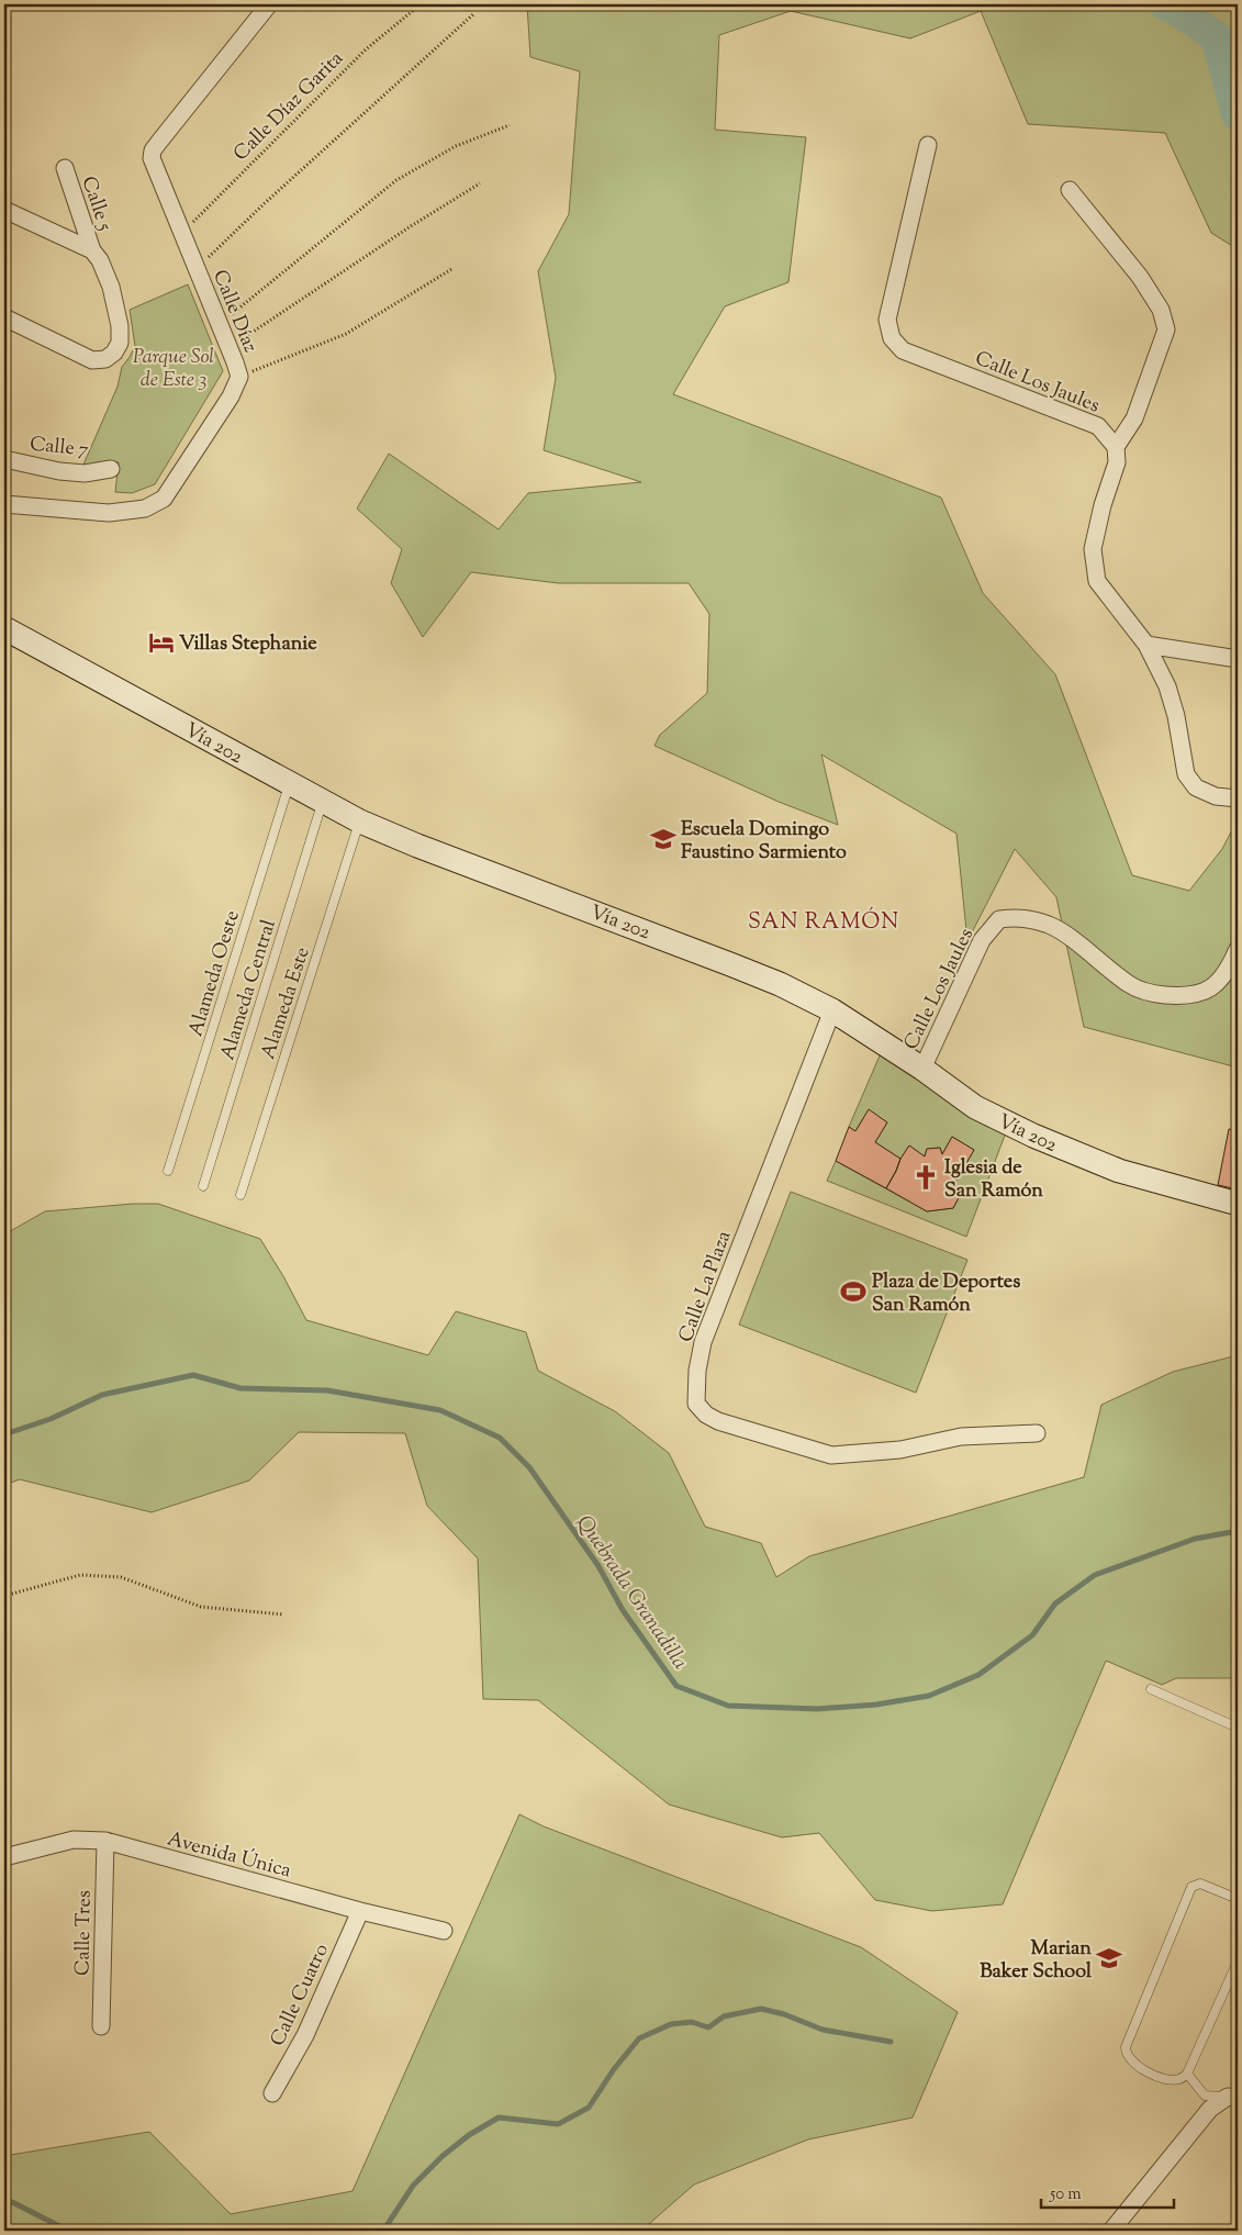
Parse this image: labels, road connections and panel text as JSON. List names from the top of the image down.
{
  "streets": {
    "main road": ["Vía 202"],
    "street": [
      "Calle 5",
      "Calle Díaz",
      "Calle Los Jaules",
      "Calle 7",
      "Calle La Plaza",
      "Avenida Única",
      "Calle Tres",
      "Calle Cuatro"
    ],
    "lane": ["Alameda Oeste", "Alameda Central", "Alameda Este"],
    "path": ["Calle Díaz Garita"]
  },
  "crossings": [
    ["Calle Díaz Garita", "Calle Díaz"],
    ["Calle Los Jaules", "Vía 202"],
    ["Vía 202", "Alameda Oeste"],
    ["Vía 202", "Alameda Central"],
    ["Vía 202", "Alameda Este"],
    ["Vía 202", "Calle La Plaza"],
    ["Avenida Única", "Calle Tres"],
    ["Avenida Única", "Calle Cuatro"]
  ],
  "districts": ["SAN RAMÓN"],
  "water": ["Quebrada Granadilla"],
  "parks": ["Parque Sol de Este 3"],
  "places": {
    "hotel": ["Villas Stephanie"],
    "school or university": ["Escuela Domingo Faustino Sarmiento", "Marian Baker School"],
    "church": ["Iglesia de San Ramón"],
    "sports": ["Plaza de Deportes San Ramón"]
  },
  "scale_bar": "50 m"
}
